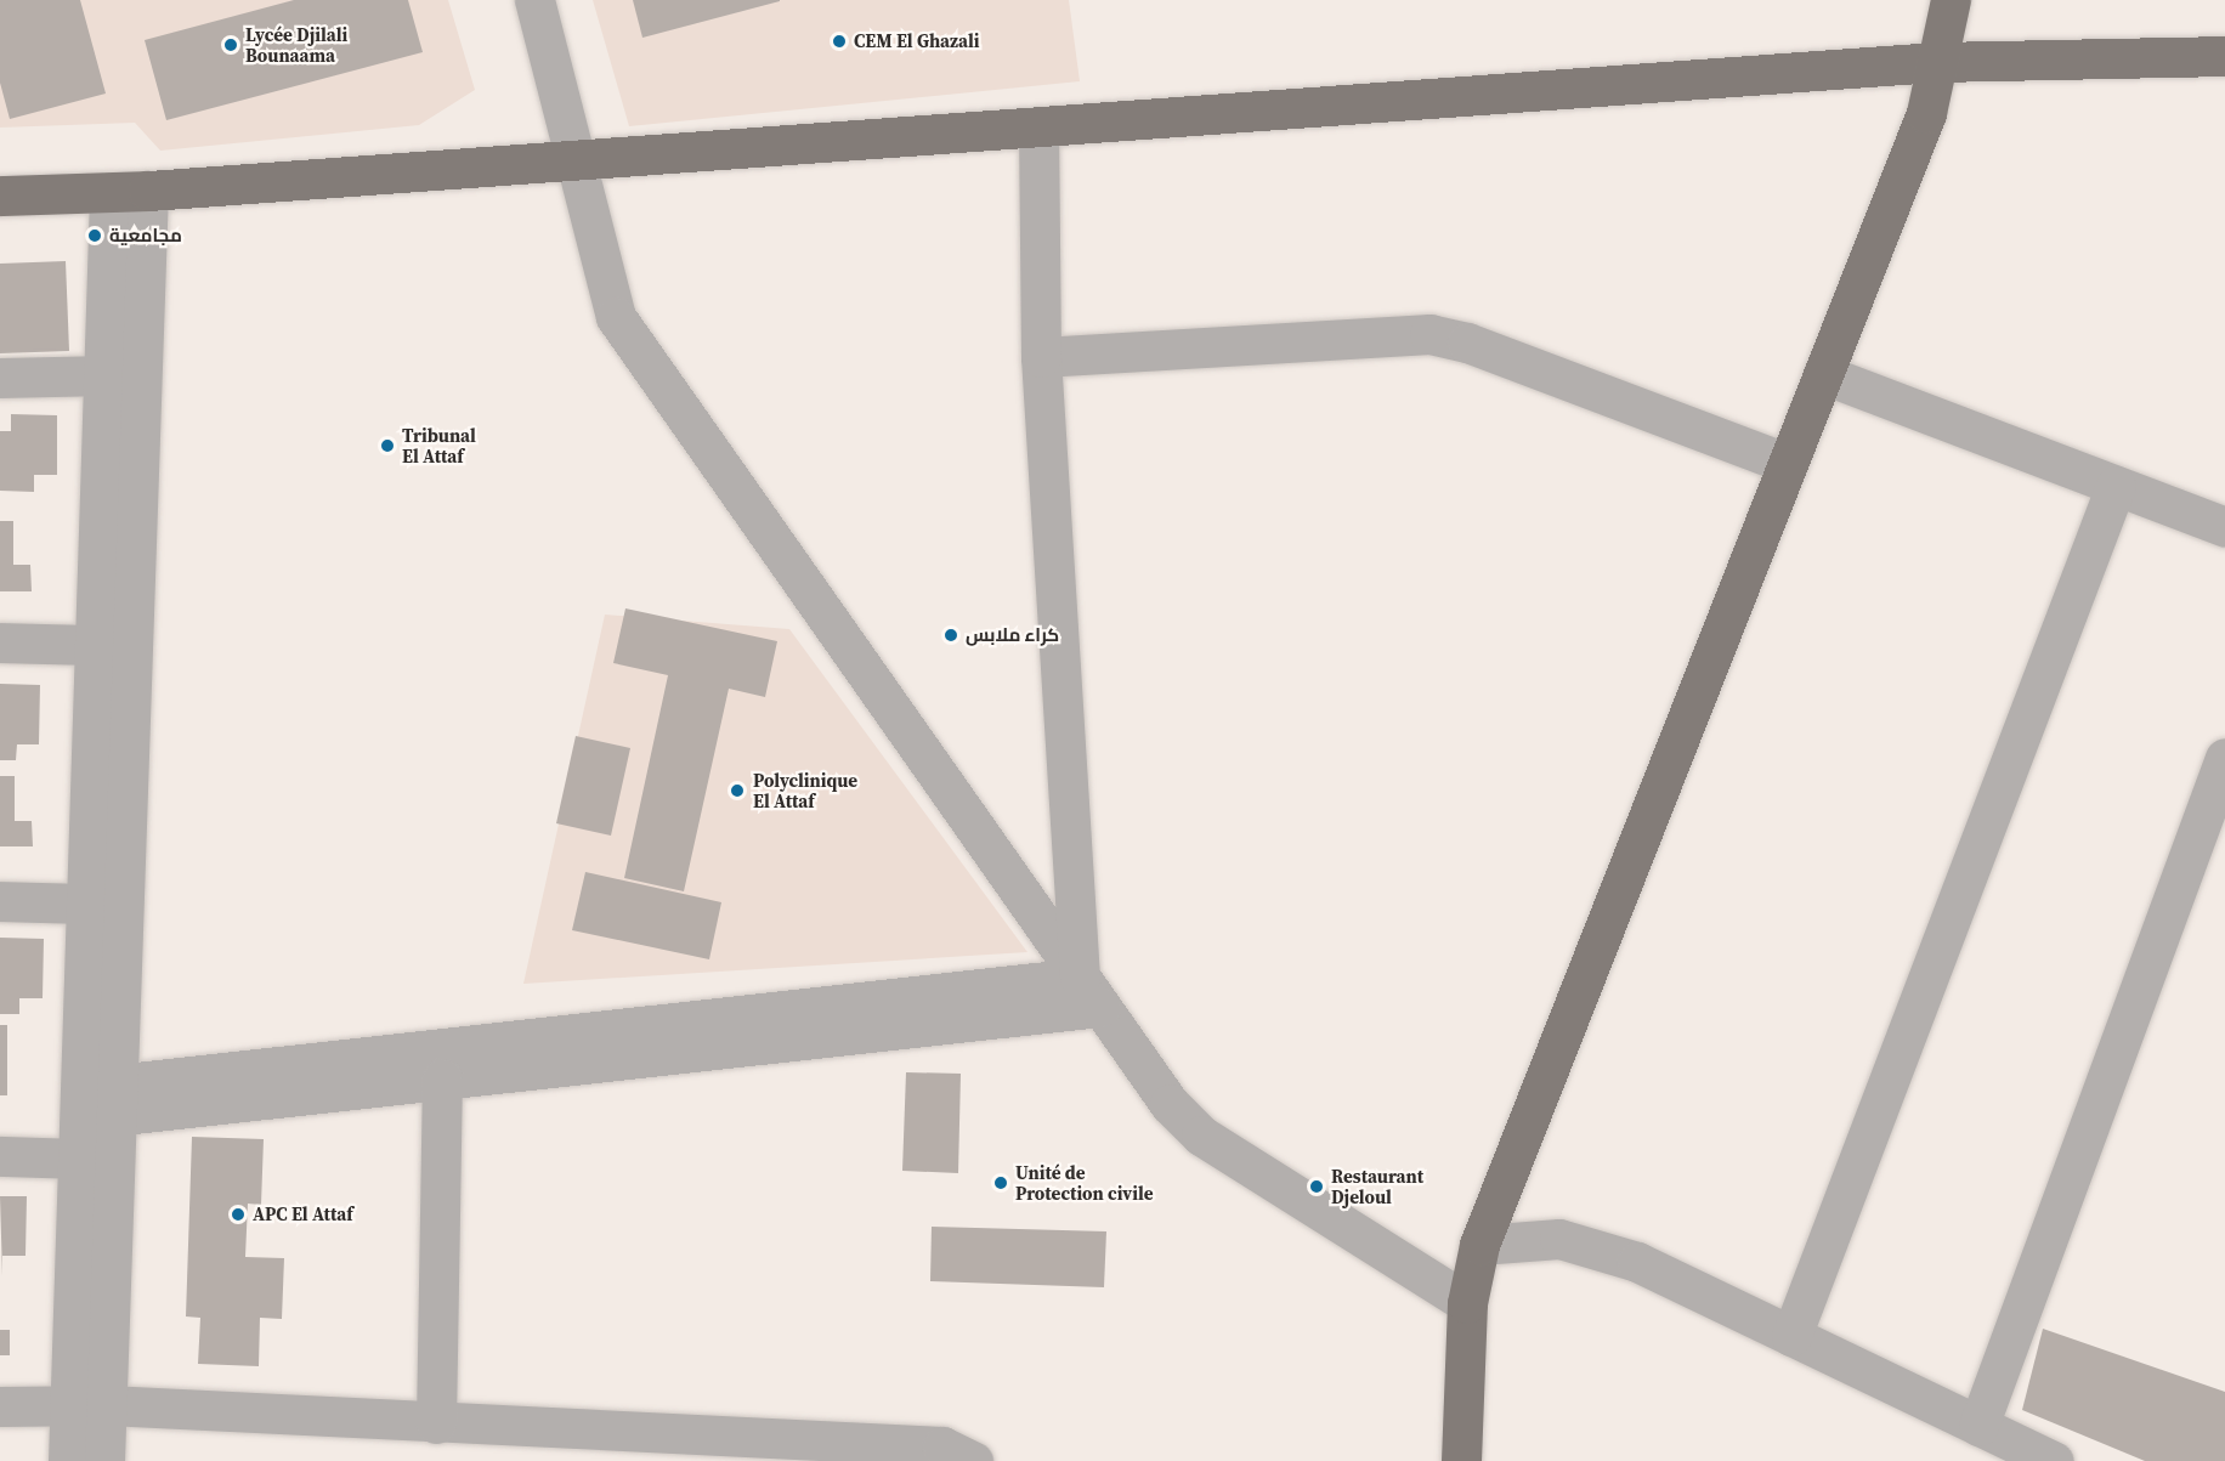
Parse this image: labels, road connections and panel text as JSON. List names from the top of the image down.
{
  "places": [
    "CEM El Ghazali",
    "Lycée Djilali Bounaama",
    "مجامعية",
    "Tribunal El Attaf",
    "كراء ملابس",
    "Polyclinique El Attaf",
    "Unité de Protection civile",
    "Restaurant Djeloul",
    "APC El Attaf"
  ]
}
